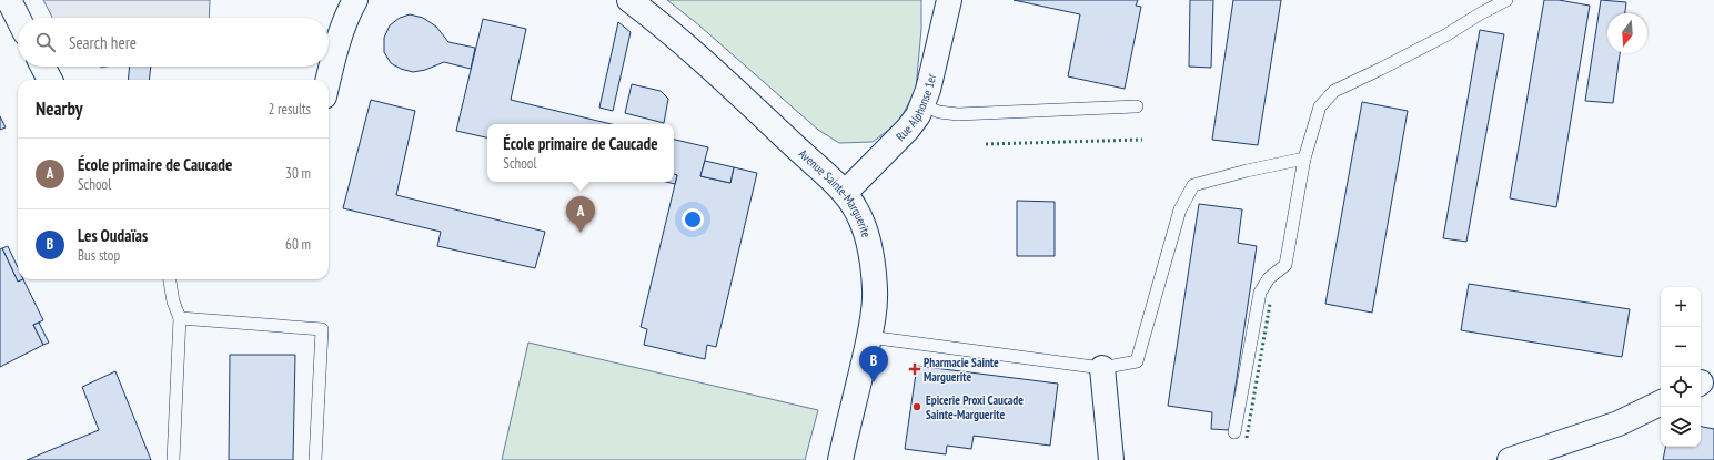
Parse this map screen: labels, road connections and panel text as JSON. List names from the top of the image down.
{
  "streets": {
    "street": ["Rue Alphonse 1er", "Avenue Sainte-Marguerite"]
  },
  "crossings": [
    ["Rue Alphonse 1er", "Avenue Sainte-Marguerite"]
  ],
  "places": {
    "health": ["Pharmacie Sainte Marguerite"],
    "other": ["Epicerie Proxi Caucade Sainte-Marguerite"]
  },
  "north": "bottom",
  "page": {
    "search": "Search here",
    "heading": ["Nearby", "2 results"],
    "popup": ["École primaire de Caucade", "School"],
    "list": [
      {
        "mark": "A",
        "name": "École primaire de Caucade",
        "note": "School",
        "value": "30 m"
      },
      {
        "mark": "B",
        "name": "Les Oudaïas",
        "note": "Bus stop",
        "value": "60 m"
      }
    ],
    "pins": ["A", "B"],
    "map_buttons": ["+", "−"]
  }
}
